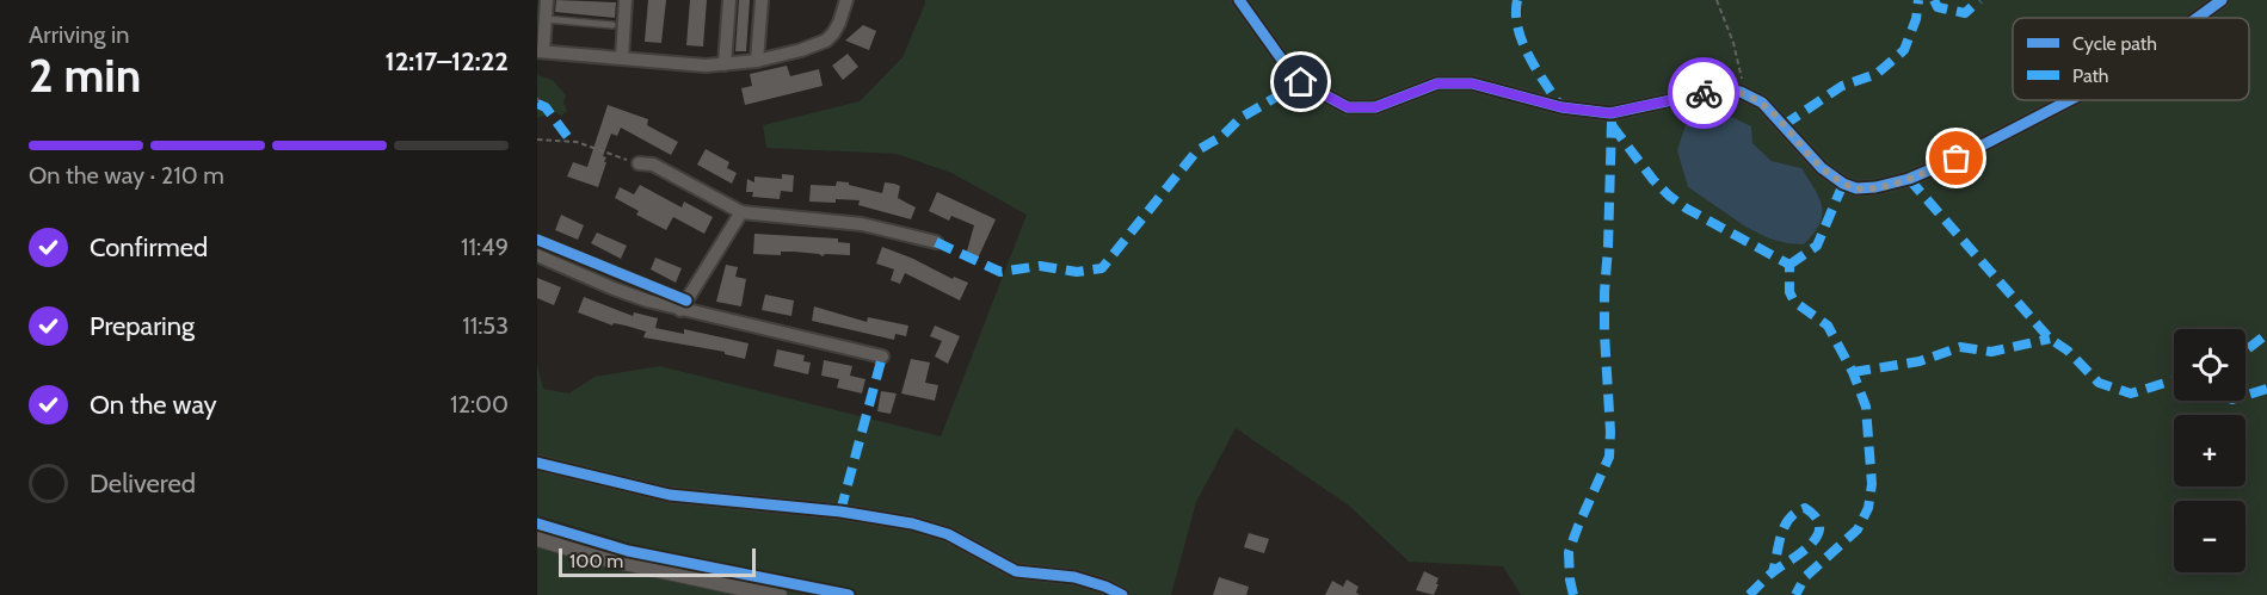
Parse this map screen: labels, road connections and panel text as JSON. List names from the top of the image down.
{
  "legend": ["Cycle path", "Path"],
  "scale_bar": "100 m",
  "page": {
    "heading": ["2 min", "Arriving in", "12:17–12:22"],
    "bar": "On the way · 210 m",
    "list": [
      ["Confirmed", "11:49"],
      ["Preparing", "11:53"],
      ["On the way", "12:00"],
      "Delivered"
    ],
    "map_buttons": ["+", "−"],
    "scale": "100 m"
  }
}
